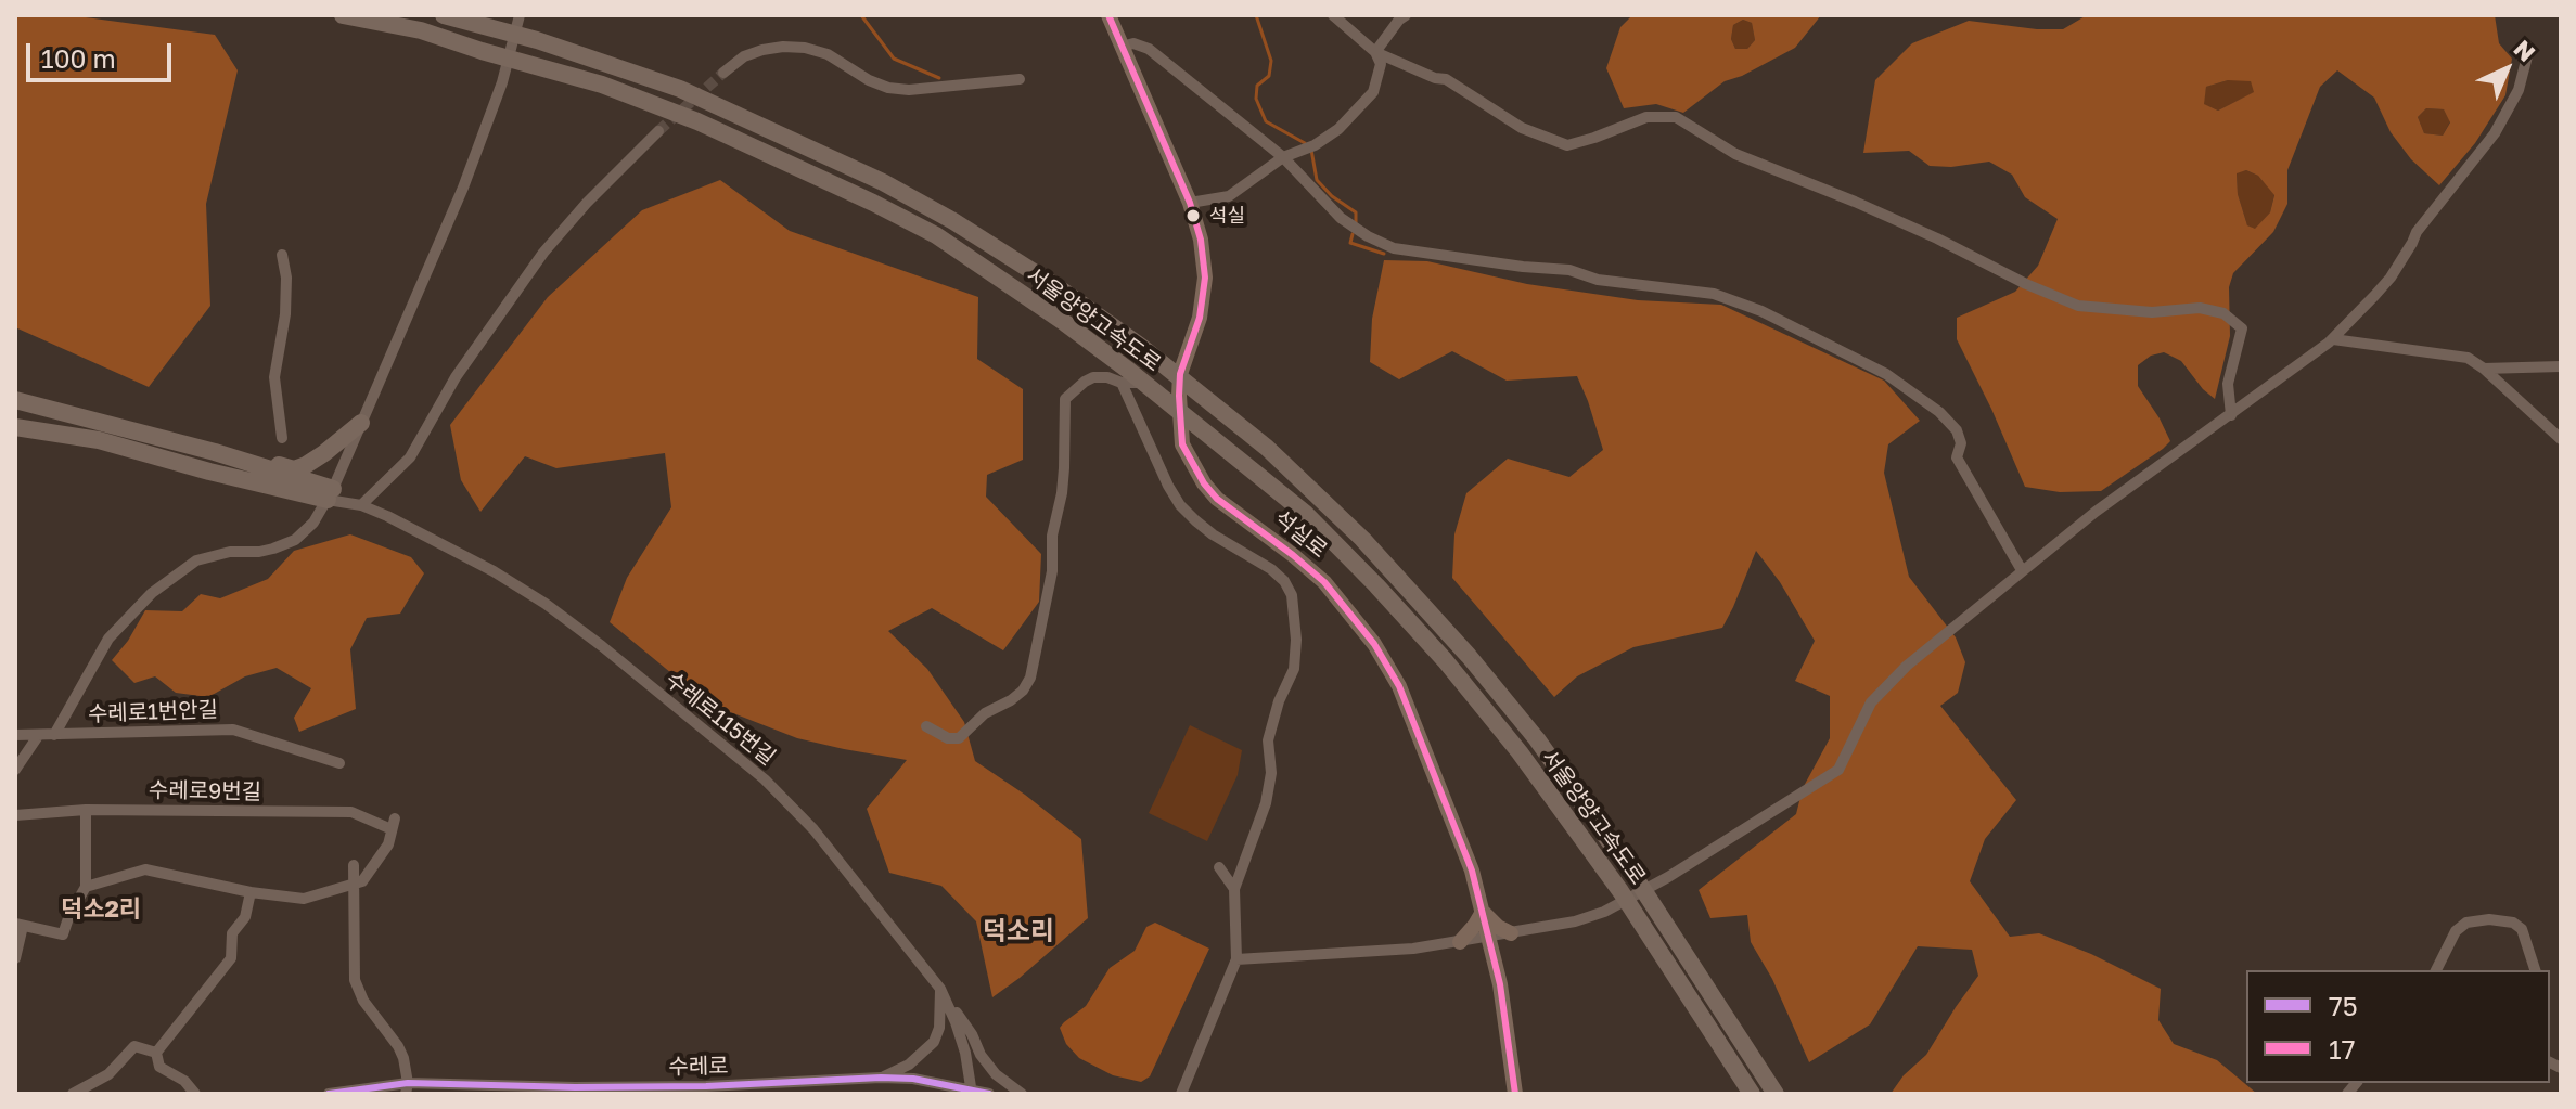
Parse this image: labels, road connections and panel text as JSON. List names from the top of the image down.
{
  "streets": {
    "highway": ["서울양양고속도로"],
    "main road": ["석실로"],
    "street": [
      "수레로1번안길",
      "수레로115번길",
      "수레로9번길",
      "수레로"
    ]
  },
  "crossings": [
    ["수레로115번길", "수레로"]
  ],
  "districts": ["덕소2리", "덕소리"],
  "places": ["석실"],
  "lines": ["transit line 17", "transit line 75"],
  "legend": ["75", "17"],
  "scale_bar": "100 m",
  "north": "top right"
}
